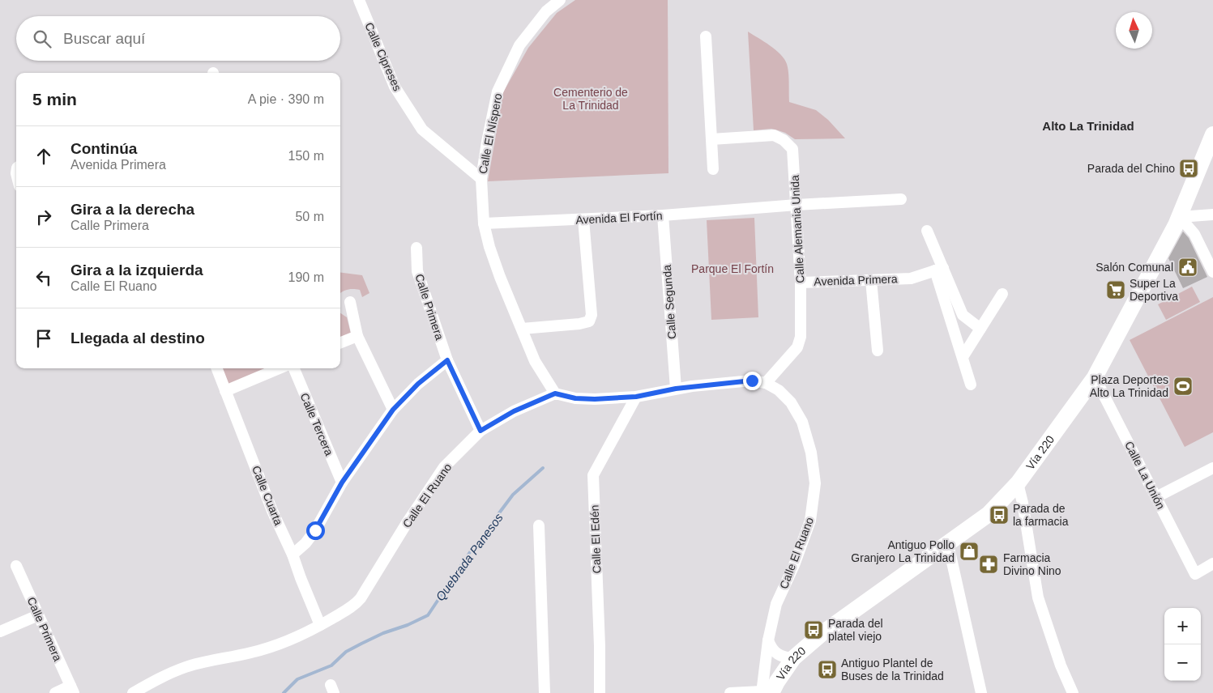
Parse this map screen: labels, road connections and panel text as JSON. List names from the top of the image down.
{
  "streets": {
    "main road": ["Vía 220"],
    "street": [
      "Calle Cipreses",
      "Calle El Níspero",
      "Avenida El Fortín",
      "Calle Alemania Unida",
      "Avenida Primera",
      "Calle Segunda",
      "Calle Primera",
      "Calle Tercera",
      "Calle La Unión",
      "Calle Cuarta",
      "Calle El Ruano",
      "Calle El Edén"
    ]
  },
  "crossings": [
    ["Calle Cipreses", "Calle El Níspero"],
    ["Calle El Níspero", "Avenida El Fortín"],
    ["Calle El Níspero", "Calle El Ruano"],
    ["Avenida El Fortín", "Calle Alemania Unida"],
    ["Avenida El Fortín", "Calle Segunda"],
    ["Calle Alemania Unida", "Avenida Primera"],
    ["Calle Alemania Unida", "Calle El Ruano"],
    ["Calle Segunda", "Calle El Ruano"],
    ["Calle Primera", "Calle El Ruano"],
    ["Vía 220", "Calle La Unión"],
    ["Vía 220", "Calle El Ruano"],
    ["Calle Cuarta", "Calle El Ruano"],
    ["Calle El Ruano", "Calle El Edén"]
  ],
  "districts": ["Alto La Trinidad"],
  "water": ["Quebrada Panesos"],
  "parks": ["Cementerio de La Trinidad", "Parque El Fortín"],
  "places": {
    "bus stop": [
      "Parada del Chino",
      "Parada de la farmacia",
      "Parada del platel viejo",
      "Antiguo Plantel de Buses de la Trinidad"
    ],
    "public building": ["Salón Comunal"],
    "supermarket": ["Super La Deportiva"],
    "sports": ["Plaza Deportes Alto La Trinidad"],
    "shop": ["Antiguo Pollo Granjero La Trinidad"],
    "pharmacy": ["Farmacia Divino Nino"]
  },
  "north": "top",
  "page": {
    "search": "Buscar aquí",
    "heading": ["5 min", "A pie · 390 m"],
    "list": [
      ["Continúa", "Avenida Primera", "150 m"],
      ["Gira a la derecha", "Calle Primera", "50 m"],
      ["Gira a la izquierda", "Calle El Ruano", "190 m"],
      "Llegada al destino"
    ],
    "map_buttons": ["+", "−"]
  }
}
